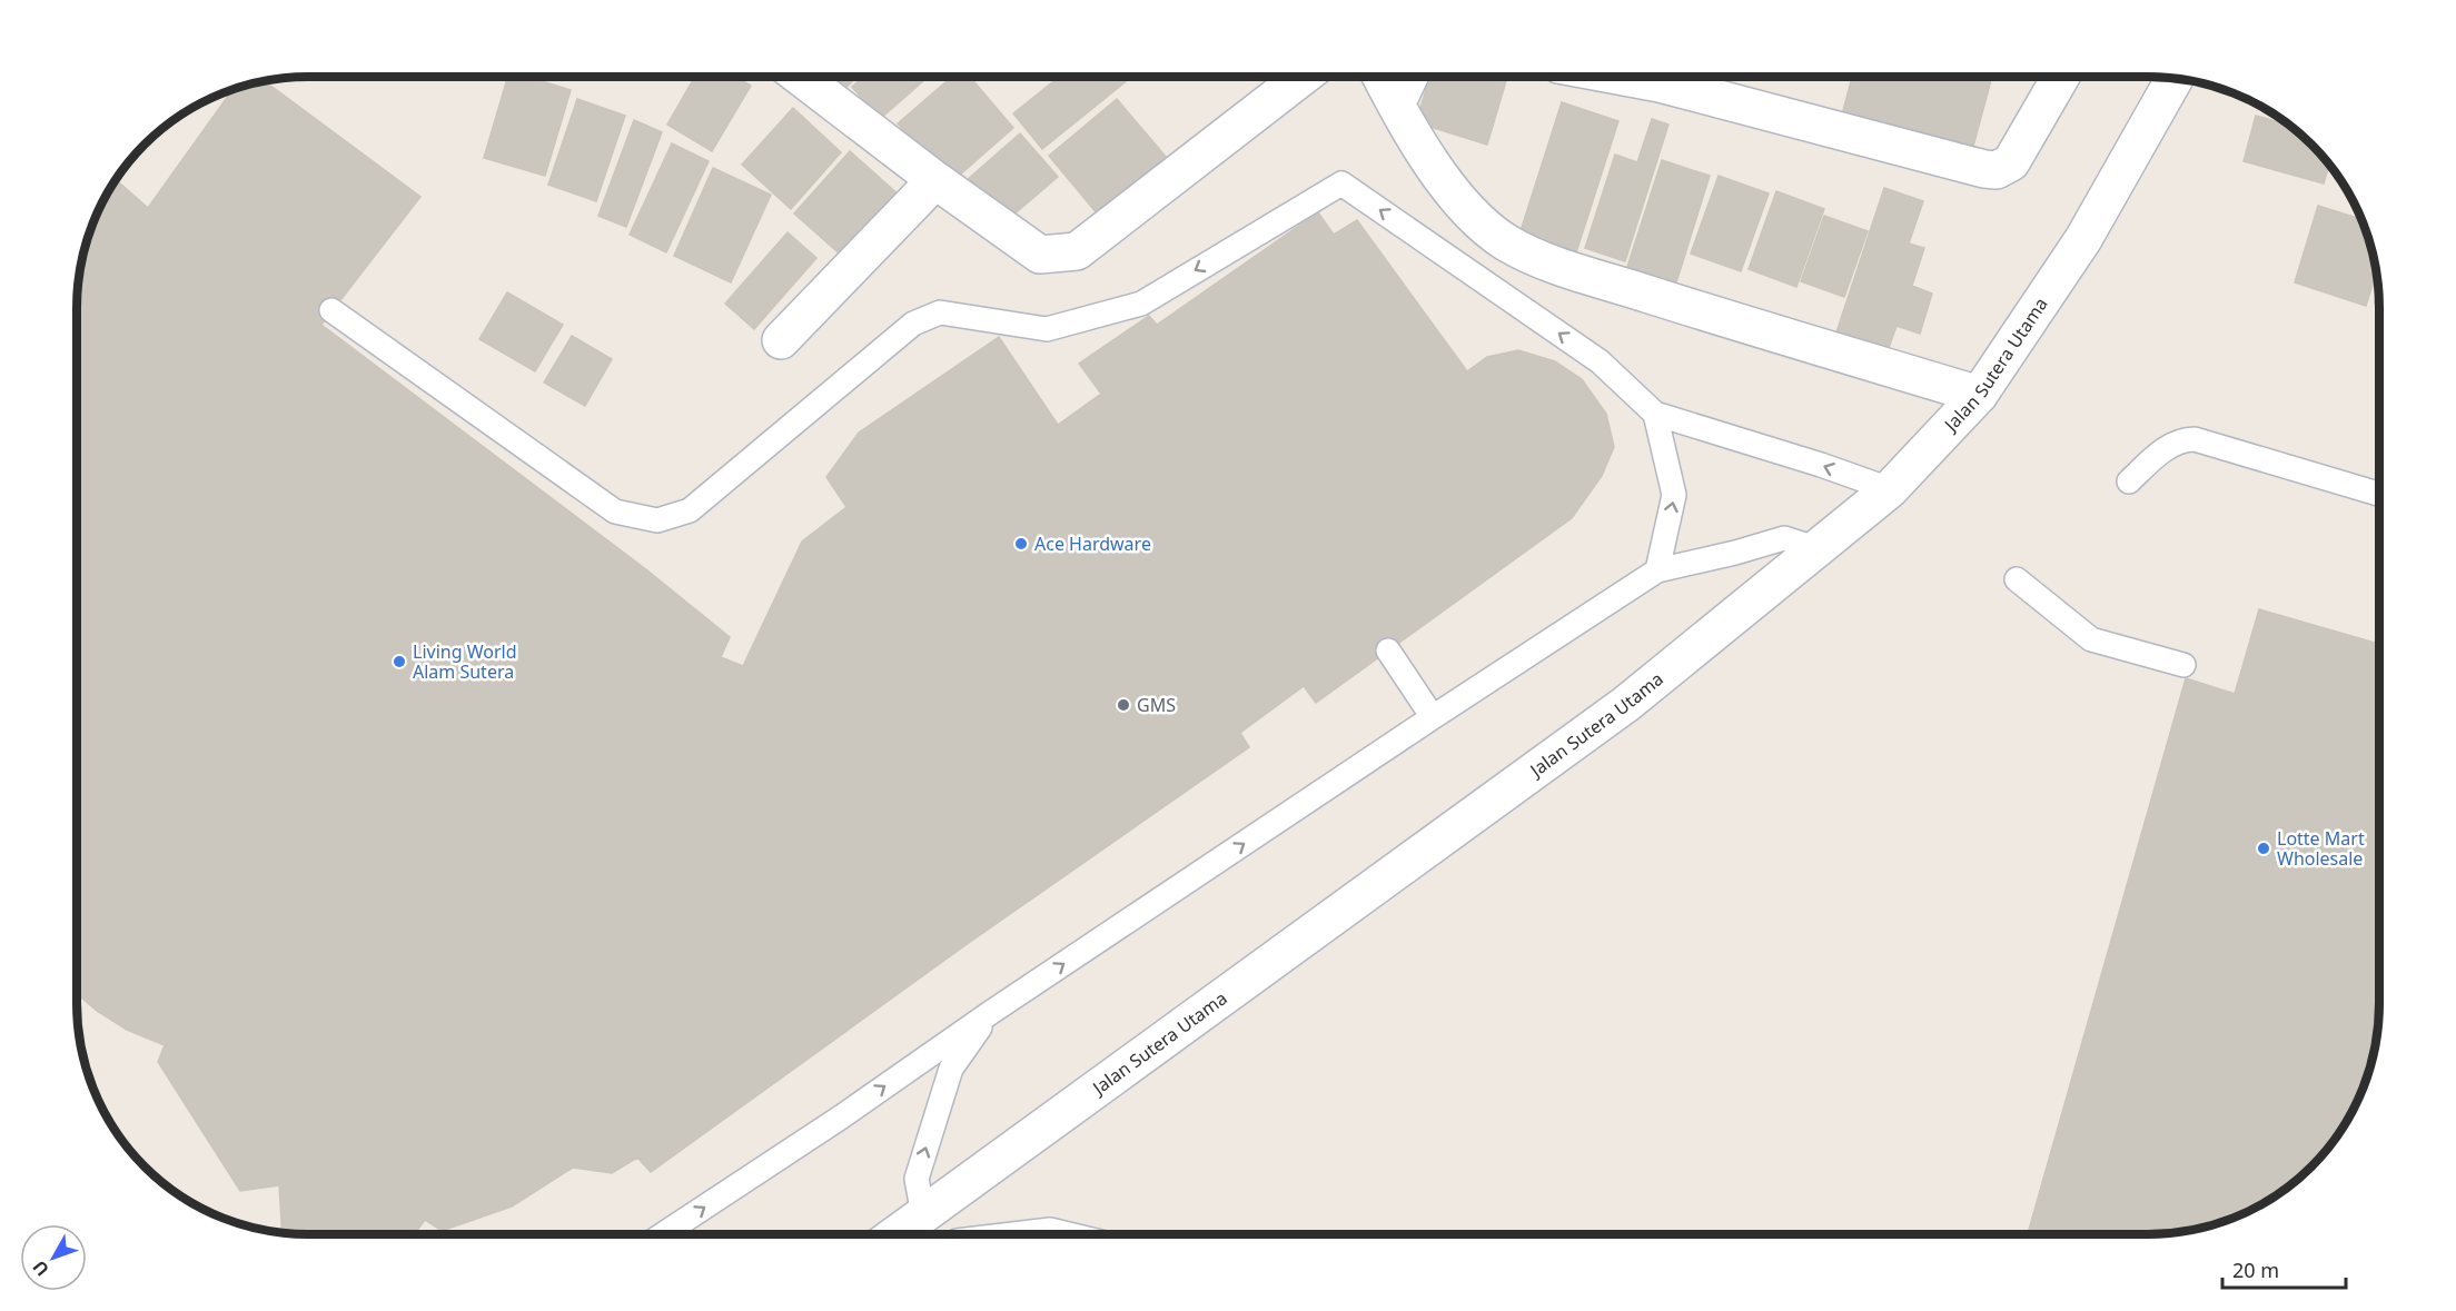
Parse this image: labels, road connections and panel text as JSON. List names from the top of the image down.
{
  "streets": {
    "street": ["Jalan Sutera Utama"]
  },
  "places": [
    "Ace Hardware",
    "Living World Alam Sutera",
    "GMS",
    "Lotte Mart Wholesale"
  ],
  "scale_bar": "20 m",
  "north": "bottom left"
}
